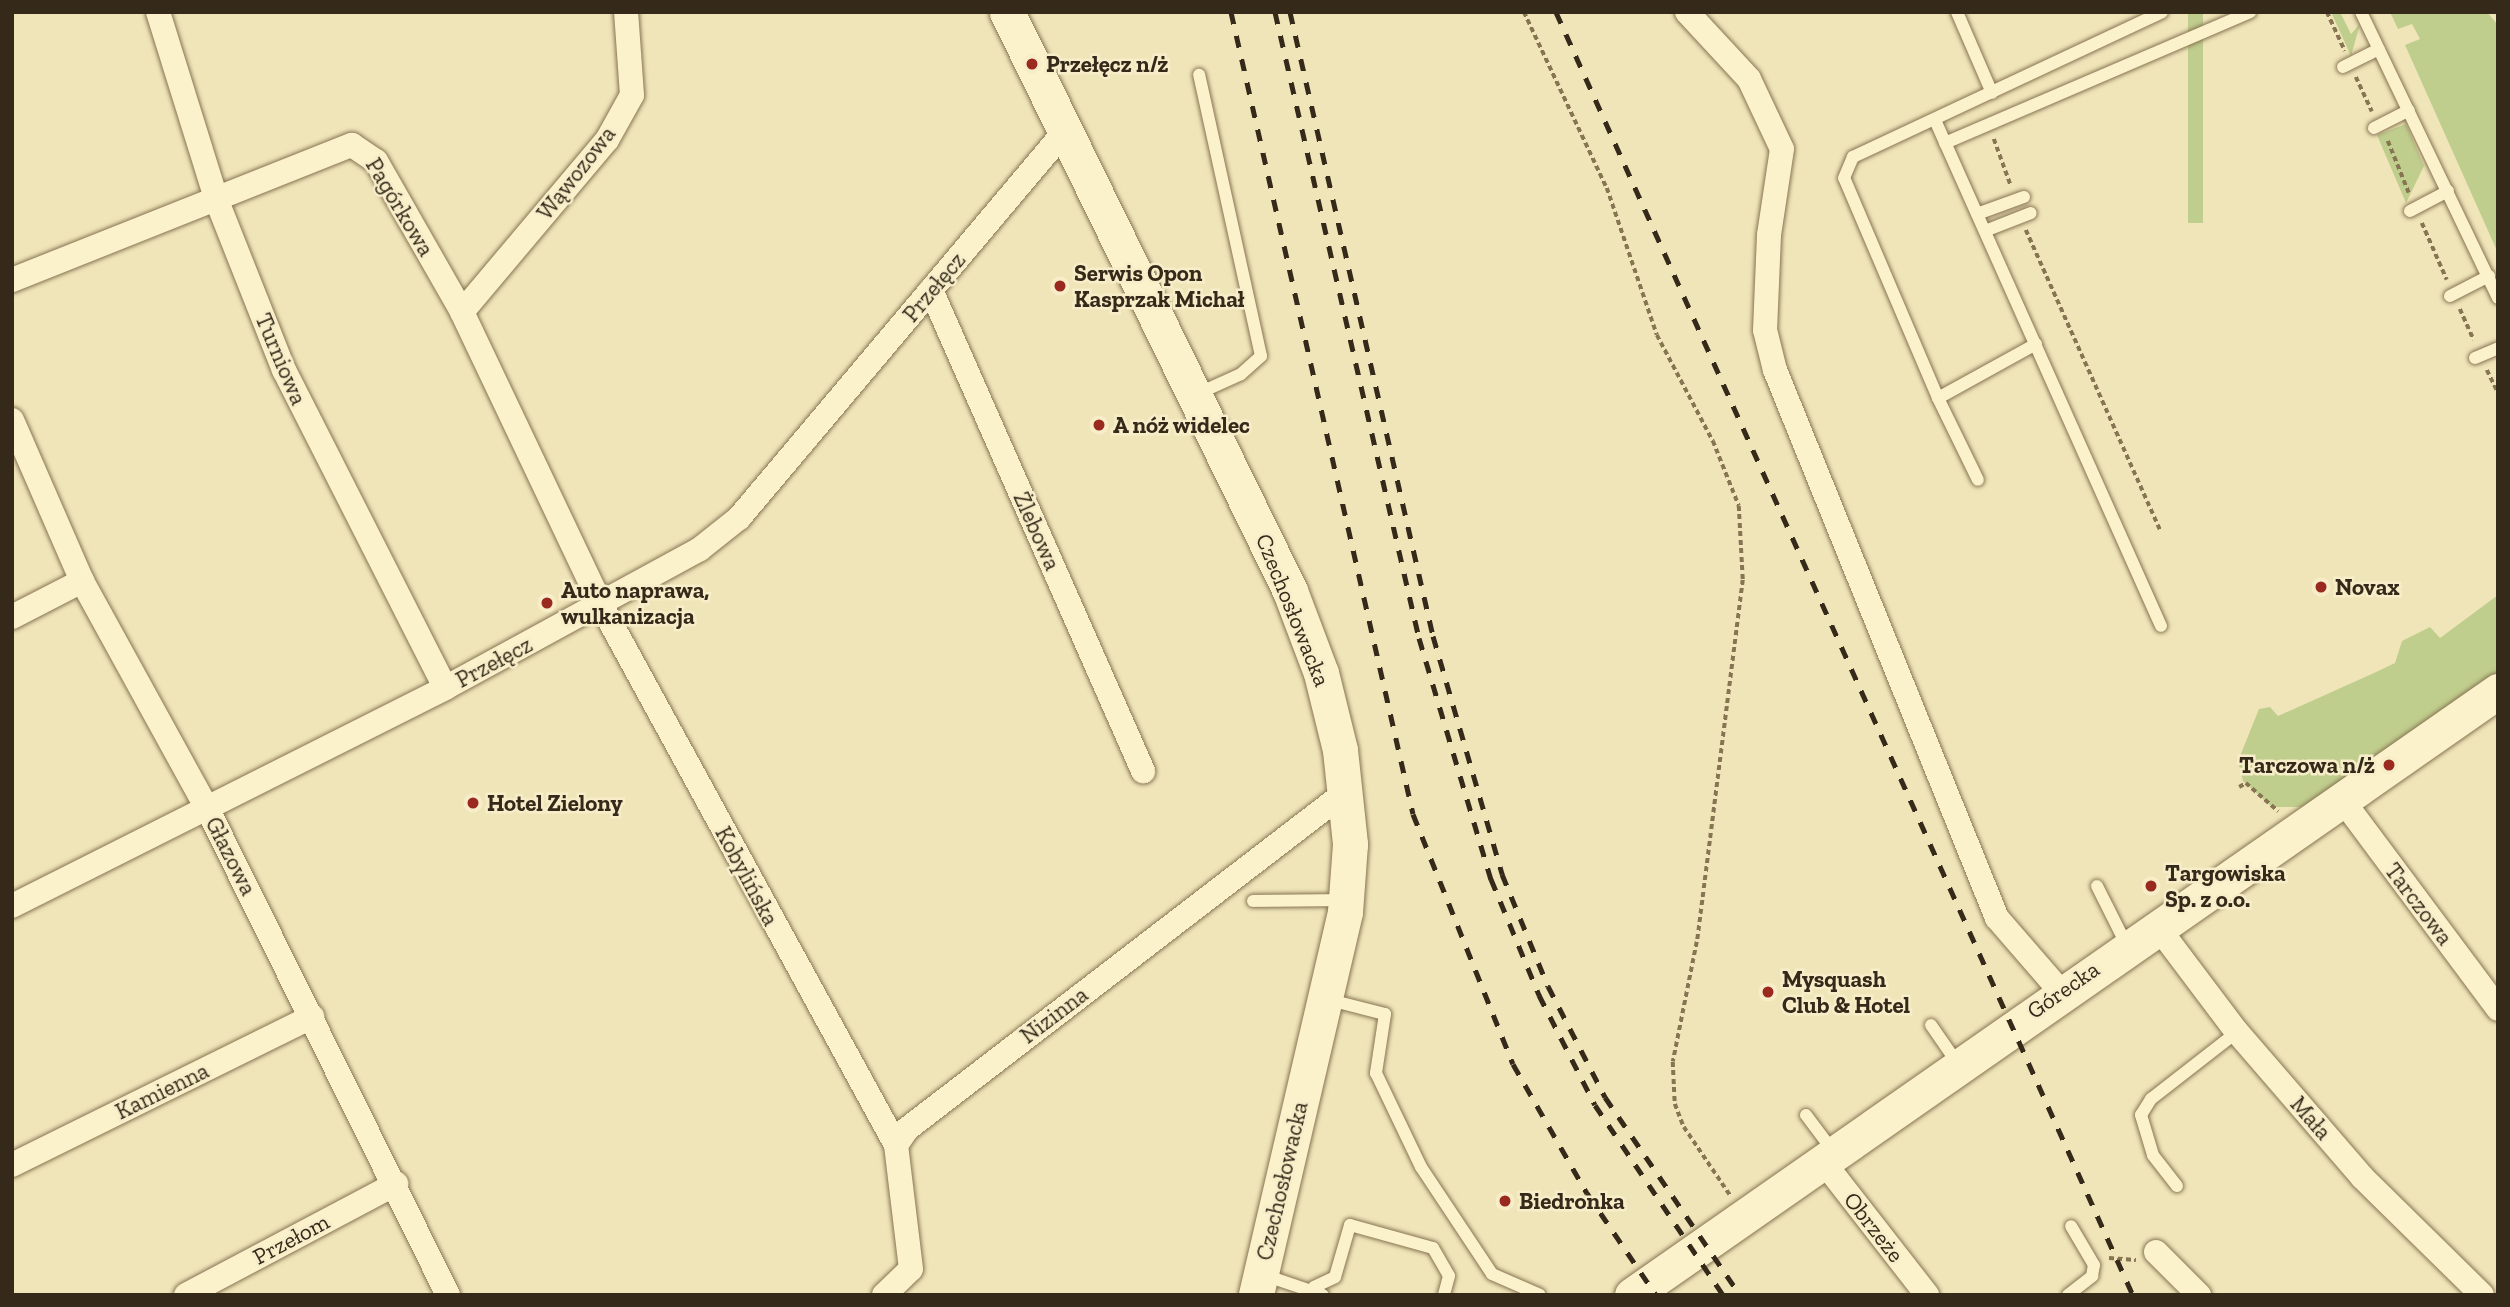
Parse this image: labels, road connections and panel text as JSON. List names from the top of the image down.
{
  "streets": {
    "street": [
      "Wąwozowa",
      "Pagórkowa",
      "Przełęcz",
      "Turniowa",
      "Żlebowa",
      "Czechosłowacka",
      "Głazowa",
      "Kobylińska",
      "Tarczowa",
      "Górecka",
      "Nizinna",
      "Kamienna",
      "Mała",
      "Obrzeże",
      "Przełom"
    ]
  },
  "crossings": [
    ["Wąwozowa", "Pagórkowa"],
    ["Pagórkowa", "Przełęcz"],
    ["Pagórkowa", "Turniowa"],
    ["Pagórkowa", "Kobylińska"],
    ["Przełęcz", "Turniowa"],
    ["Przełęcz", "Żlebowa"],
    ["Przełęcz", "Czechosłowacka"],
    ["Przełęcz", "Głazowa"],
    ["Przełęcz", "Kobylińska"],
    ["Czechosłowacka", "Nizinna"],
    ["Głazowa", "Kamienna"],
    ["Głazowa", "Przełom"],
    ["Kobylińska", "Nizinna"],
    ["Tarczowa", "Górecka"],
    ["Górecka", "Mała"],
    ["Górecka", "Obrzeże"]
  ],
  "places": [
    "Przełęcz n/ż",
    "Serwis Opon Kasprzak Michał",
    "A nóż widelec",
    "Novax",
    "Auto naprawa, wulkanizacja",
    "Tarczowa n/ż",
    "Hotel Zielony",
    "Targowiska Sp. z o.o.",
    "Mysquash Club & Hotel",
    "Biedronka"
  ]
}
